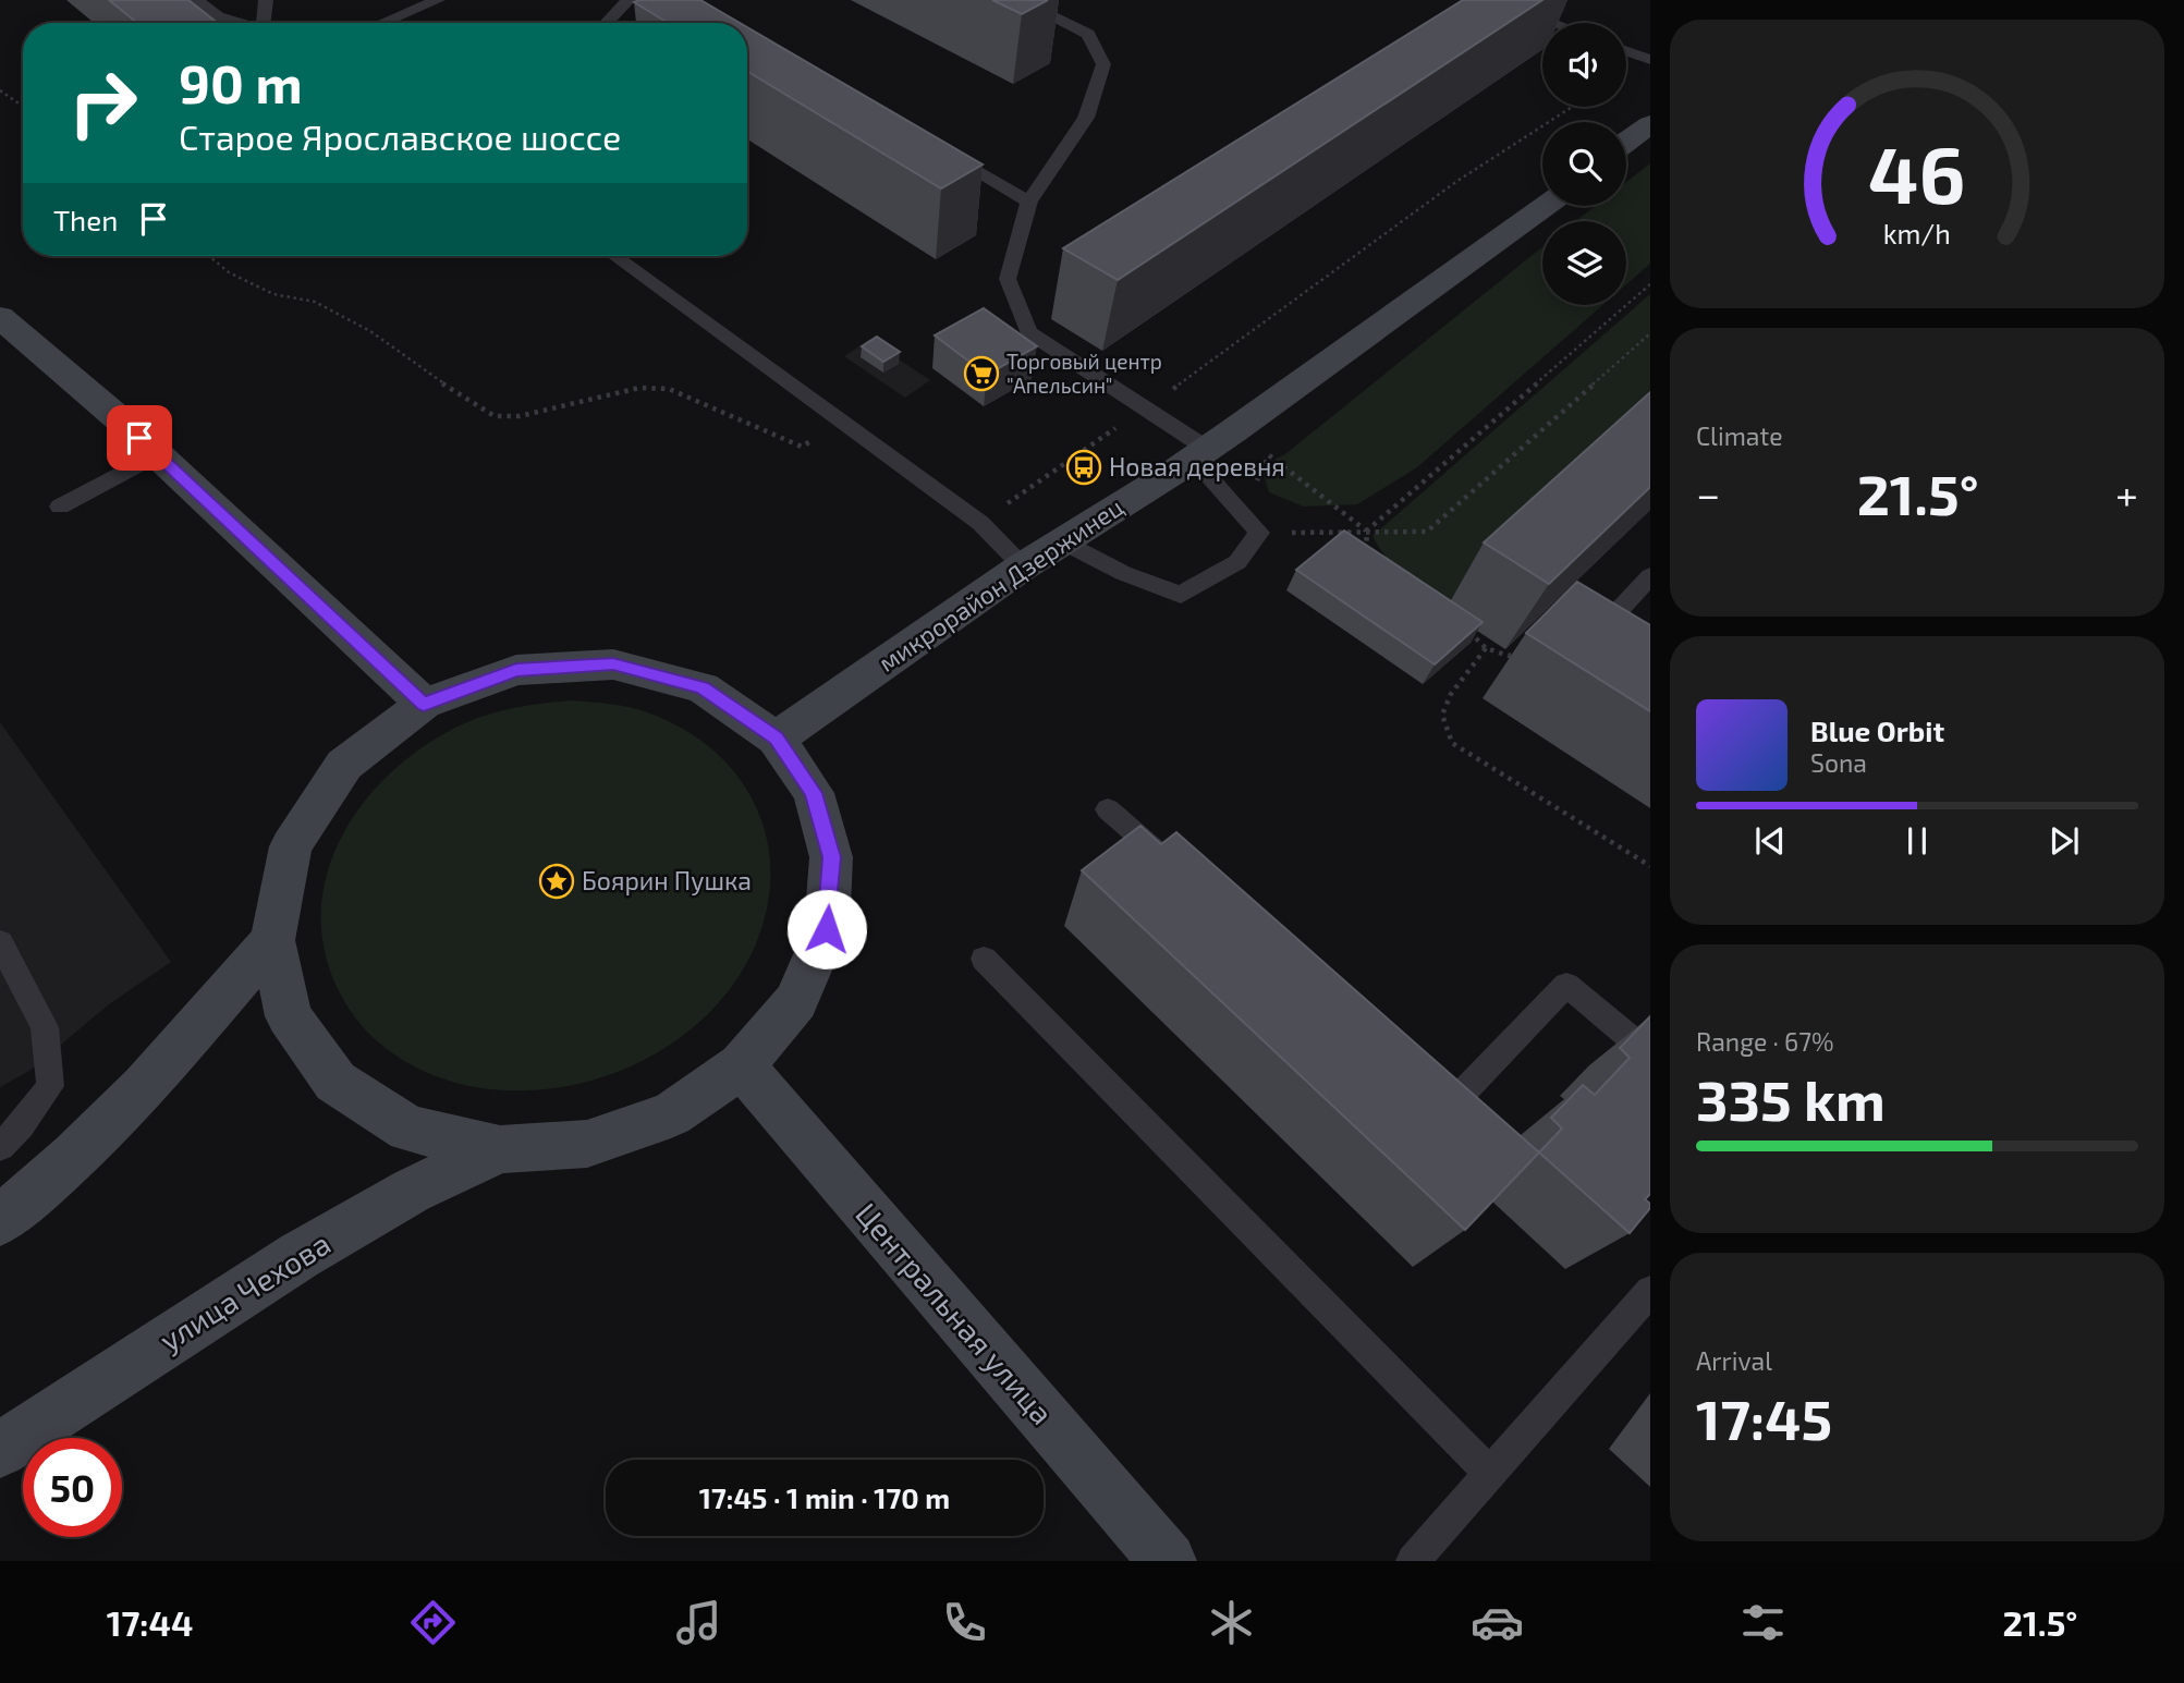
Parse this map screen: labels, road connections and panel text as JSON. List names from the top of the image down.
{
  "streets": {
    "main road": ["микрорайон Дзержинец", "улица Чехова", "Центральная улица"]
  },
  "places": {
    "supermarket": ["Торговый центр \"Апельсин\""],
    "bus stop": ["Новая деревня"],
    "place": ["Боярин Пушка"]
  },
  "page": {
    "turn": ["90 m", "Старое Ярославское шоссе"],
    "then": "Then",
    "tile": [
      "Climate",
      ["Range · 67%", "335 km"],
      ["Arrival", "17:45"]
    ],
    "heat": ["−", "21.5°", "+"],
    "song": ["Blue Orbit", "Sona"],
    "limit": "50",
    "trip": "17:45 · 1 min · 170 m",
    "tabs": ["17:44", "21.5°"],
    "gauge": ["46", "km/h"]
  }
}
